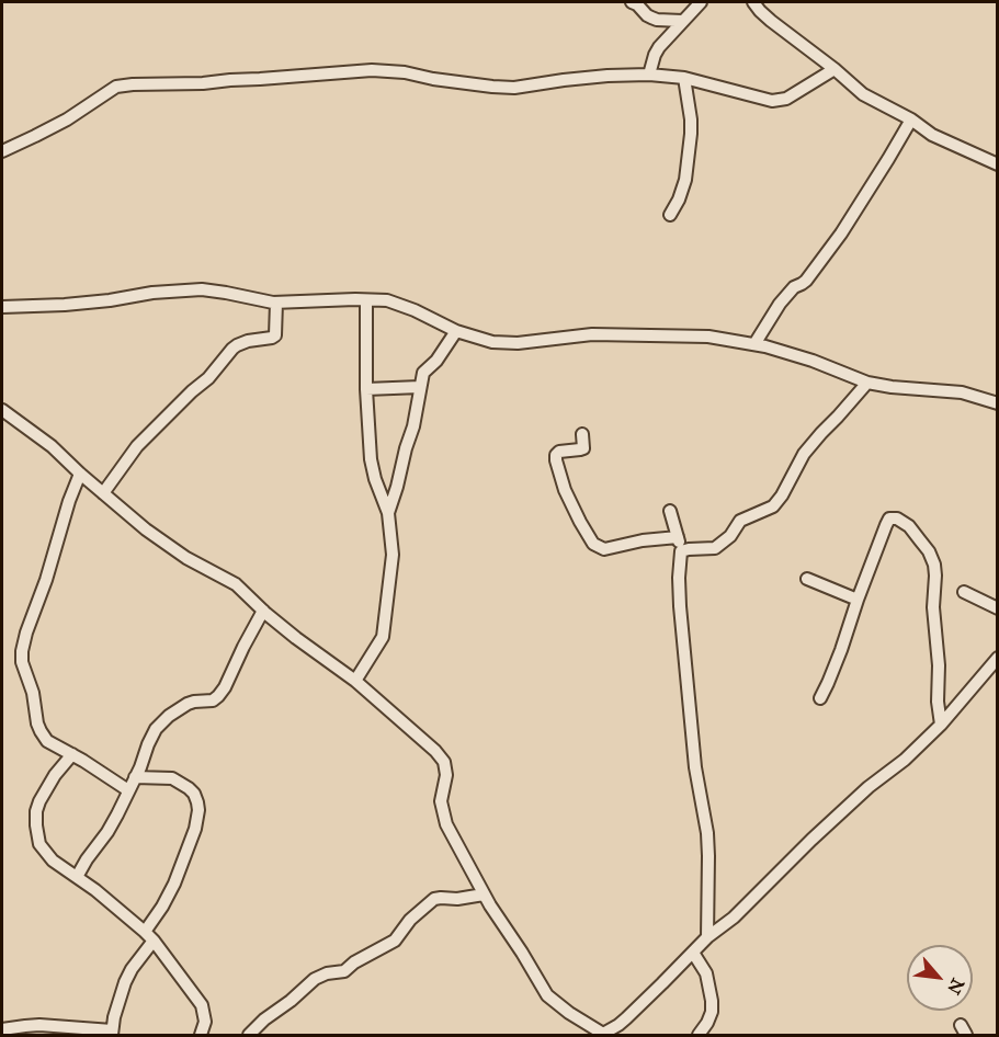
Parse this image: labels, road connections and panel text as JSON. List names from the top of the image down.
{
  "north": "bottom right"
}
